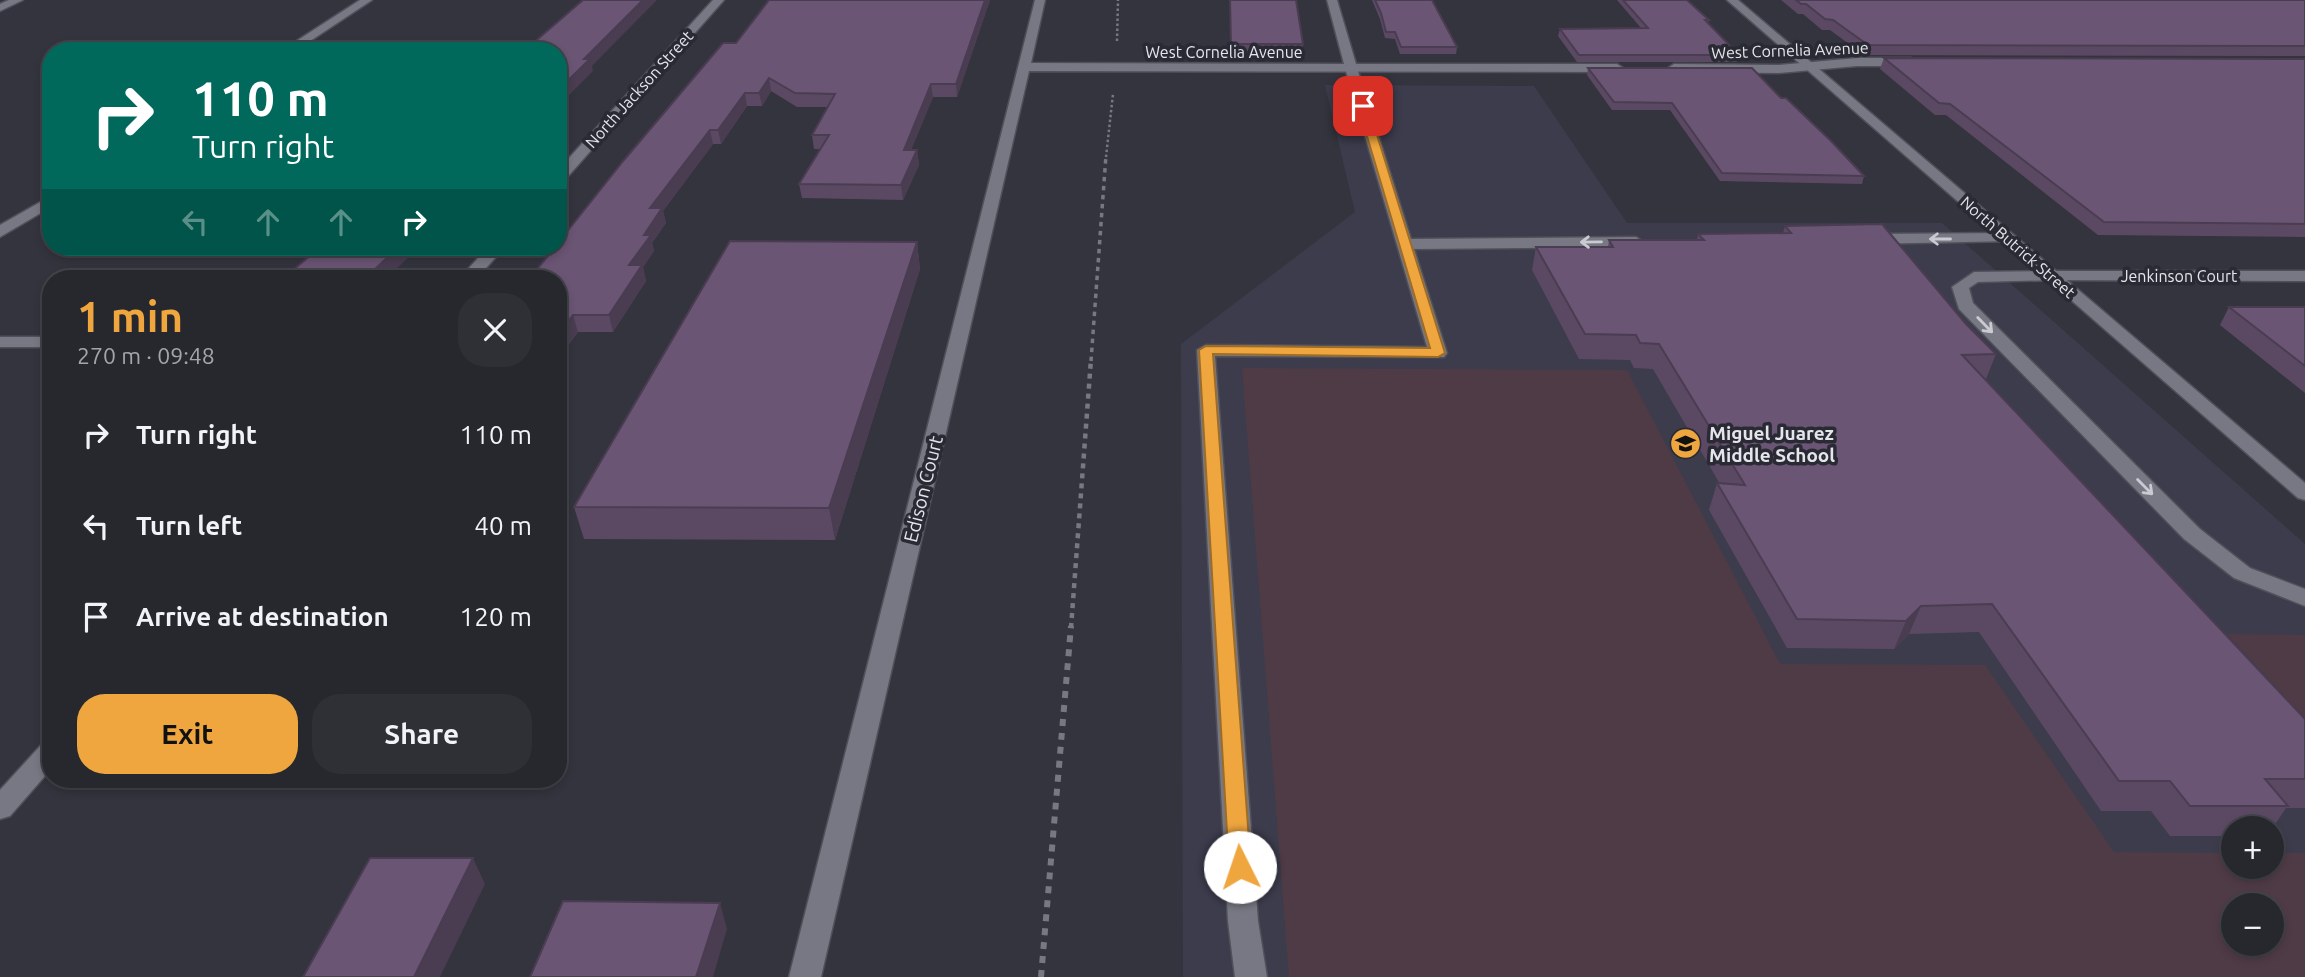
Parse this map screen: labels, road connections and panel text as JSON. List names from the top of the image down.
{
  "streets": {
    "street": [
      "West Cornelia Avenue",
      "North Jackson Street",
      "North Butrick Street",
      "Jenkinson Court",
      "Edison Court"
    ]
  },
  "crossings": [
    ["West Cornelia Avenue", "North Butrick Street"],
    ["West Cornelia Avenue", "Edison Court"],
    ["North Butrick Street", "Jenkinson Court"]
  ],
  "places": {
    "school or university": ["Miguel Juarez Middle School"]
  },
  "page": {
    "turn": ["110 m", "Turn right"],
    "heading": ["1 min", "270 m · 09:48"],
    "list": [
      {
        "name": "Turn right",
        "value": "110 m"
      },
      {
        "name": "Turn left",
        "value": "40 m"
      },
      {
        "name": "Arrive at destination",
        "value": "120 m"
      }
    ],
    "buttons": ["Exit", "Share"],
    "map_buttons": ["+", "−"]
  }
}
